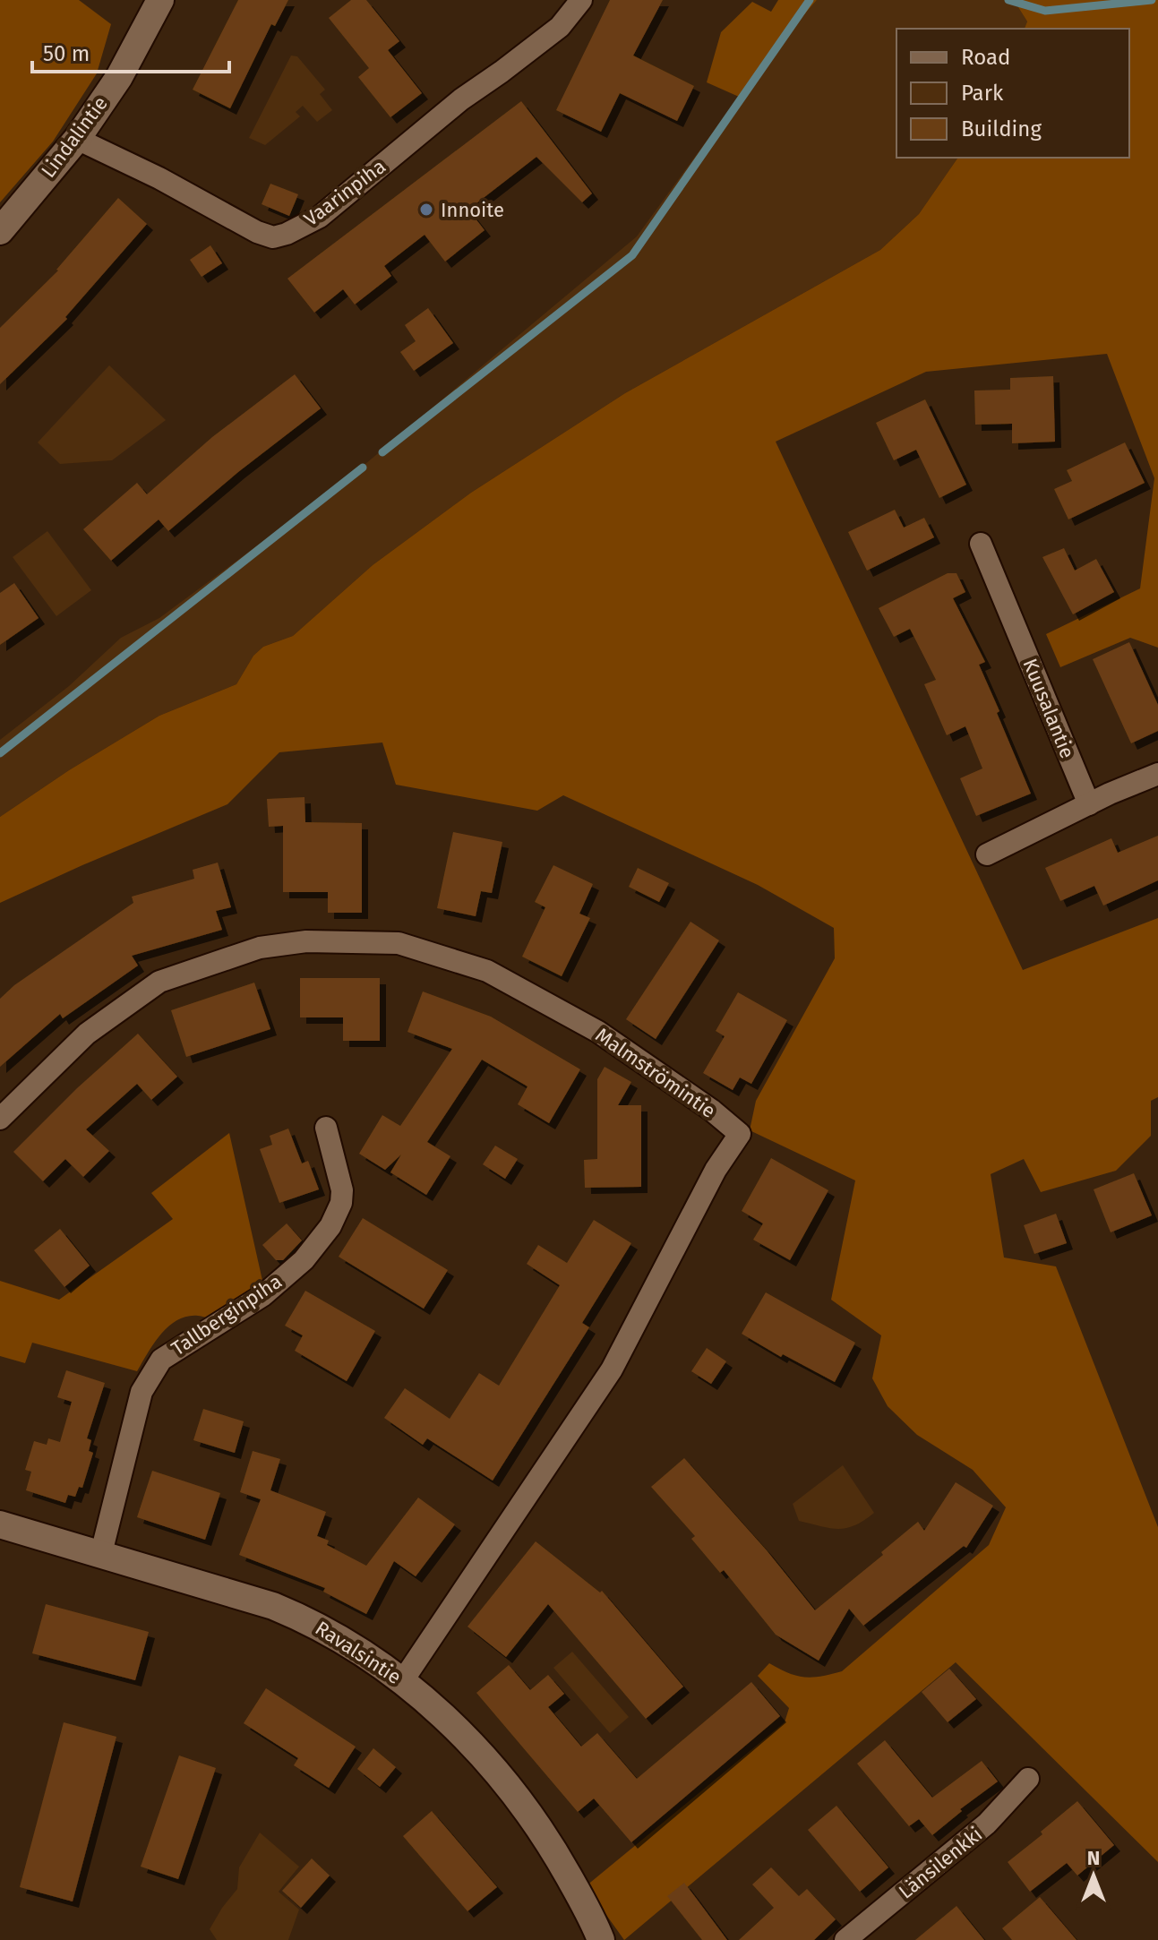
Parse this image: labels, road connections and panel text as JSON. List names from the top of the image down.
{
  "streets": {
    "street": [
      "Lindalintie",
      "Vaarinpiha",
      "Kuusalantie",
      "Malmströmintie",
      "Tallberginpiha",
      "Ravalsintie",
      "Länsilenkki"
    ]
  },
  "crossings": [
    ["Lindalintie", "Vaarinpiha"],
    ["Malmströmintie", "Ravalsintie"],
    ["Tallberginpiha", "Ravalsintie"]
  ],
  "places": ["Innoite"],
  "legend": ["Road", "Park", "Building"],
  "scale_bar": "50 m",
  "north": "top"
}
